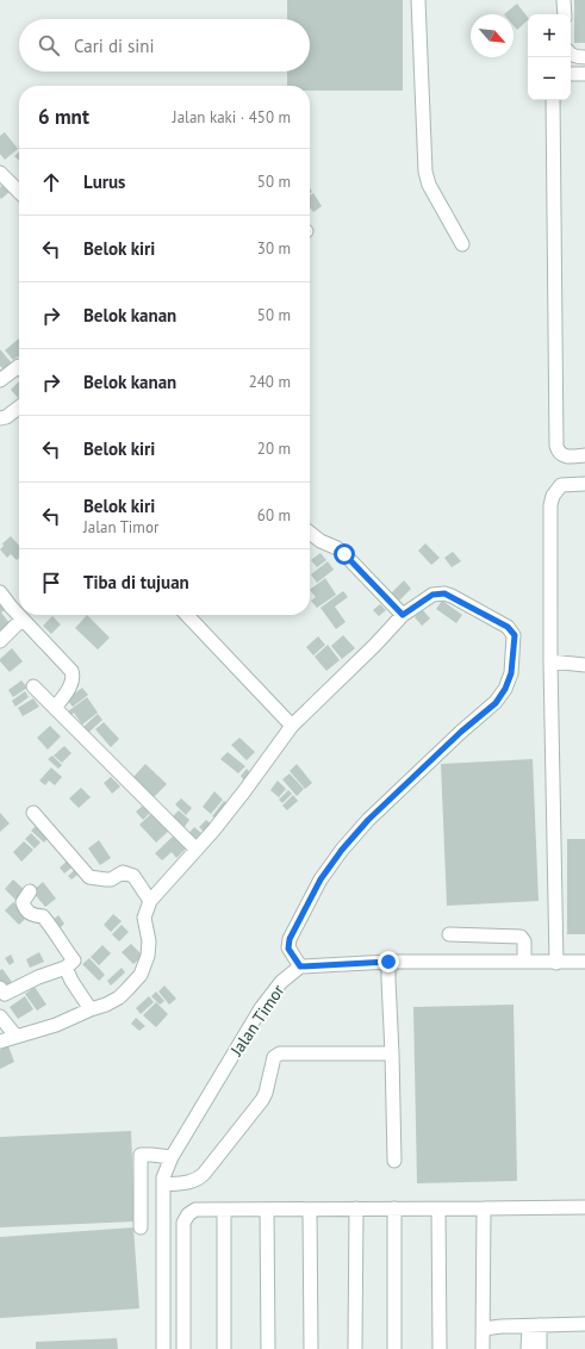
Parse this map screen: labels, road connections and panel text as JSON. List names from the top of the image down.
{
  "streets": {
    "street": ["Jalan Timor"]
  },
  "north": "bottom right",
  "page": {
    "map_buttons": ["+", "−"],
    "search": "Cari di sini",
    "heading": ["6 mnt", "Jalan kaki · 450 m"],
    "list": [
      ["Lurus", "50 m"],
      ["Belok kiri", "30 m"],
      ["Belok kanan", "50 m"],
      ["Belok kanan", "240 m"],
      ["Belok kiri", "20 m"],
      ["Belok kiri", "Jalan Timor", "60 m"],
      "Tiba di tujuan"
    ]
  }
}
